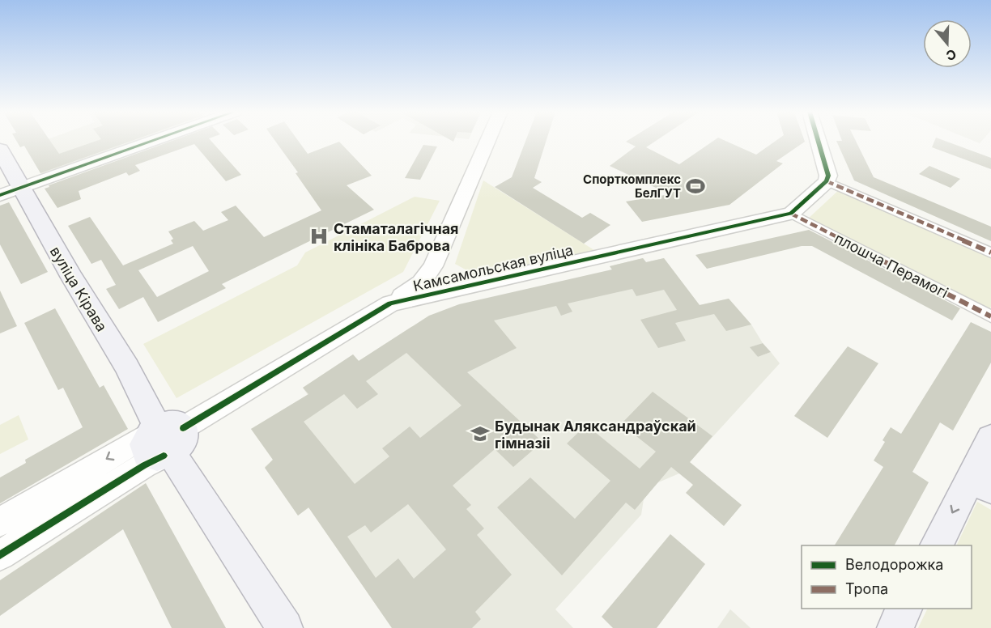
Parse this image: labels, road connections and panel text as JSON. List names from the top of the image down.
{
  "streets": {
    "main road": ["вуліца Кірава"],
    "street": ["плошча Перамогі", "Камсамольская вуліца"]
  },
  "crossings": [
    ["плошча Перамогі", "Камсамольская вуліца"],
    ["Камсамольская вуліца", "вуліца Кірава"]
  ],
  "places": {
    "sports": ["Спорткомплекс БелГУТ"],
    "hospital": ["Стаматалагічная клініка Баброва"],
    "school or university": ["Будынак Аляксандраўскай гімназіі"]
  },
  "legend": ["Велодорожка", "Тропа"],
  "north": "bottom"
}
